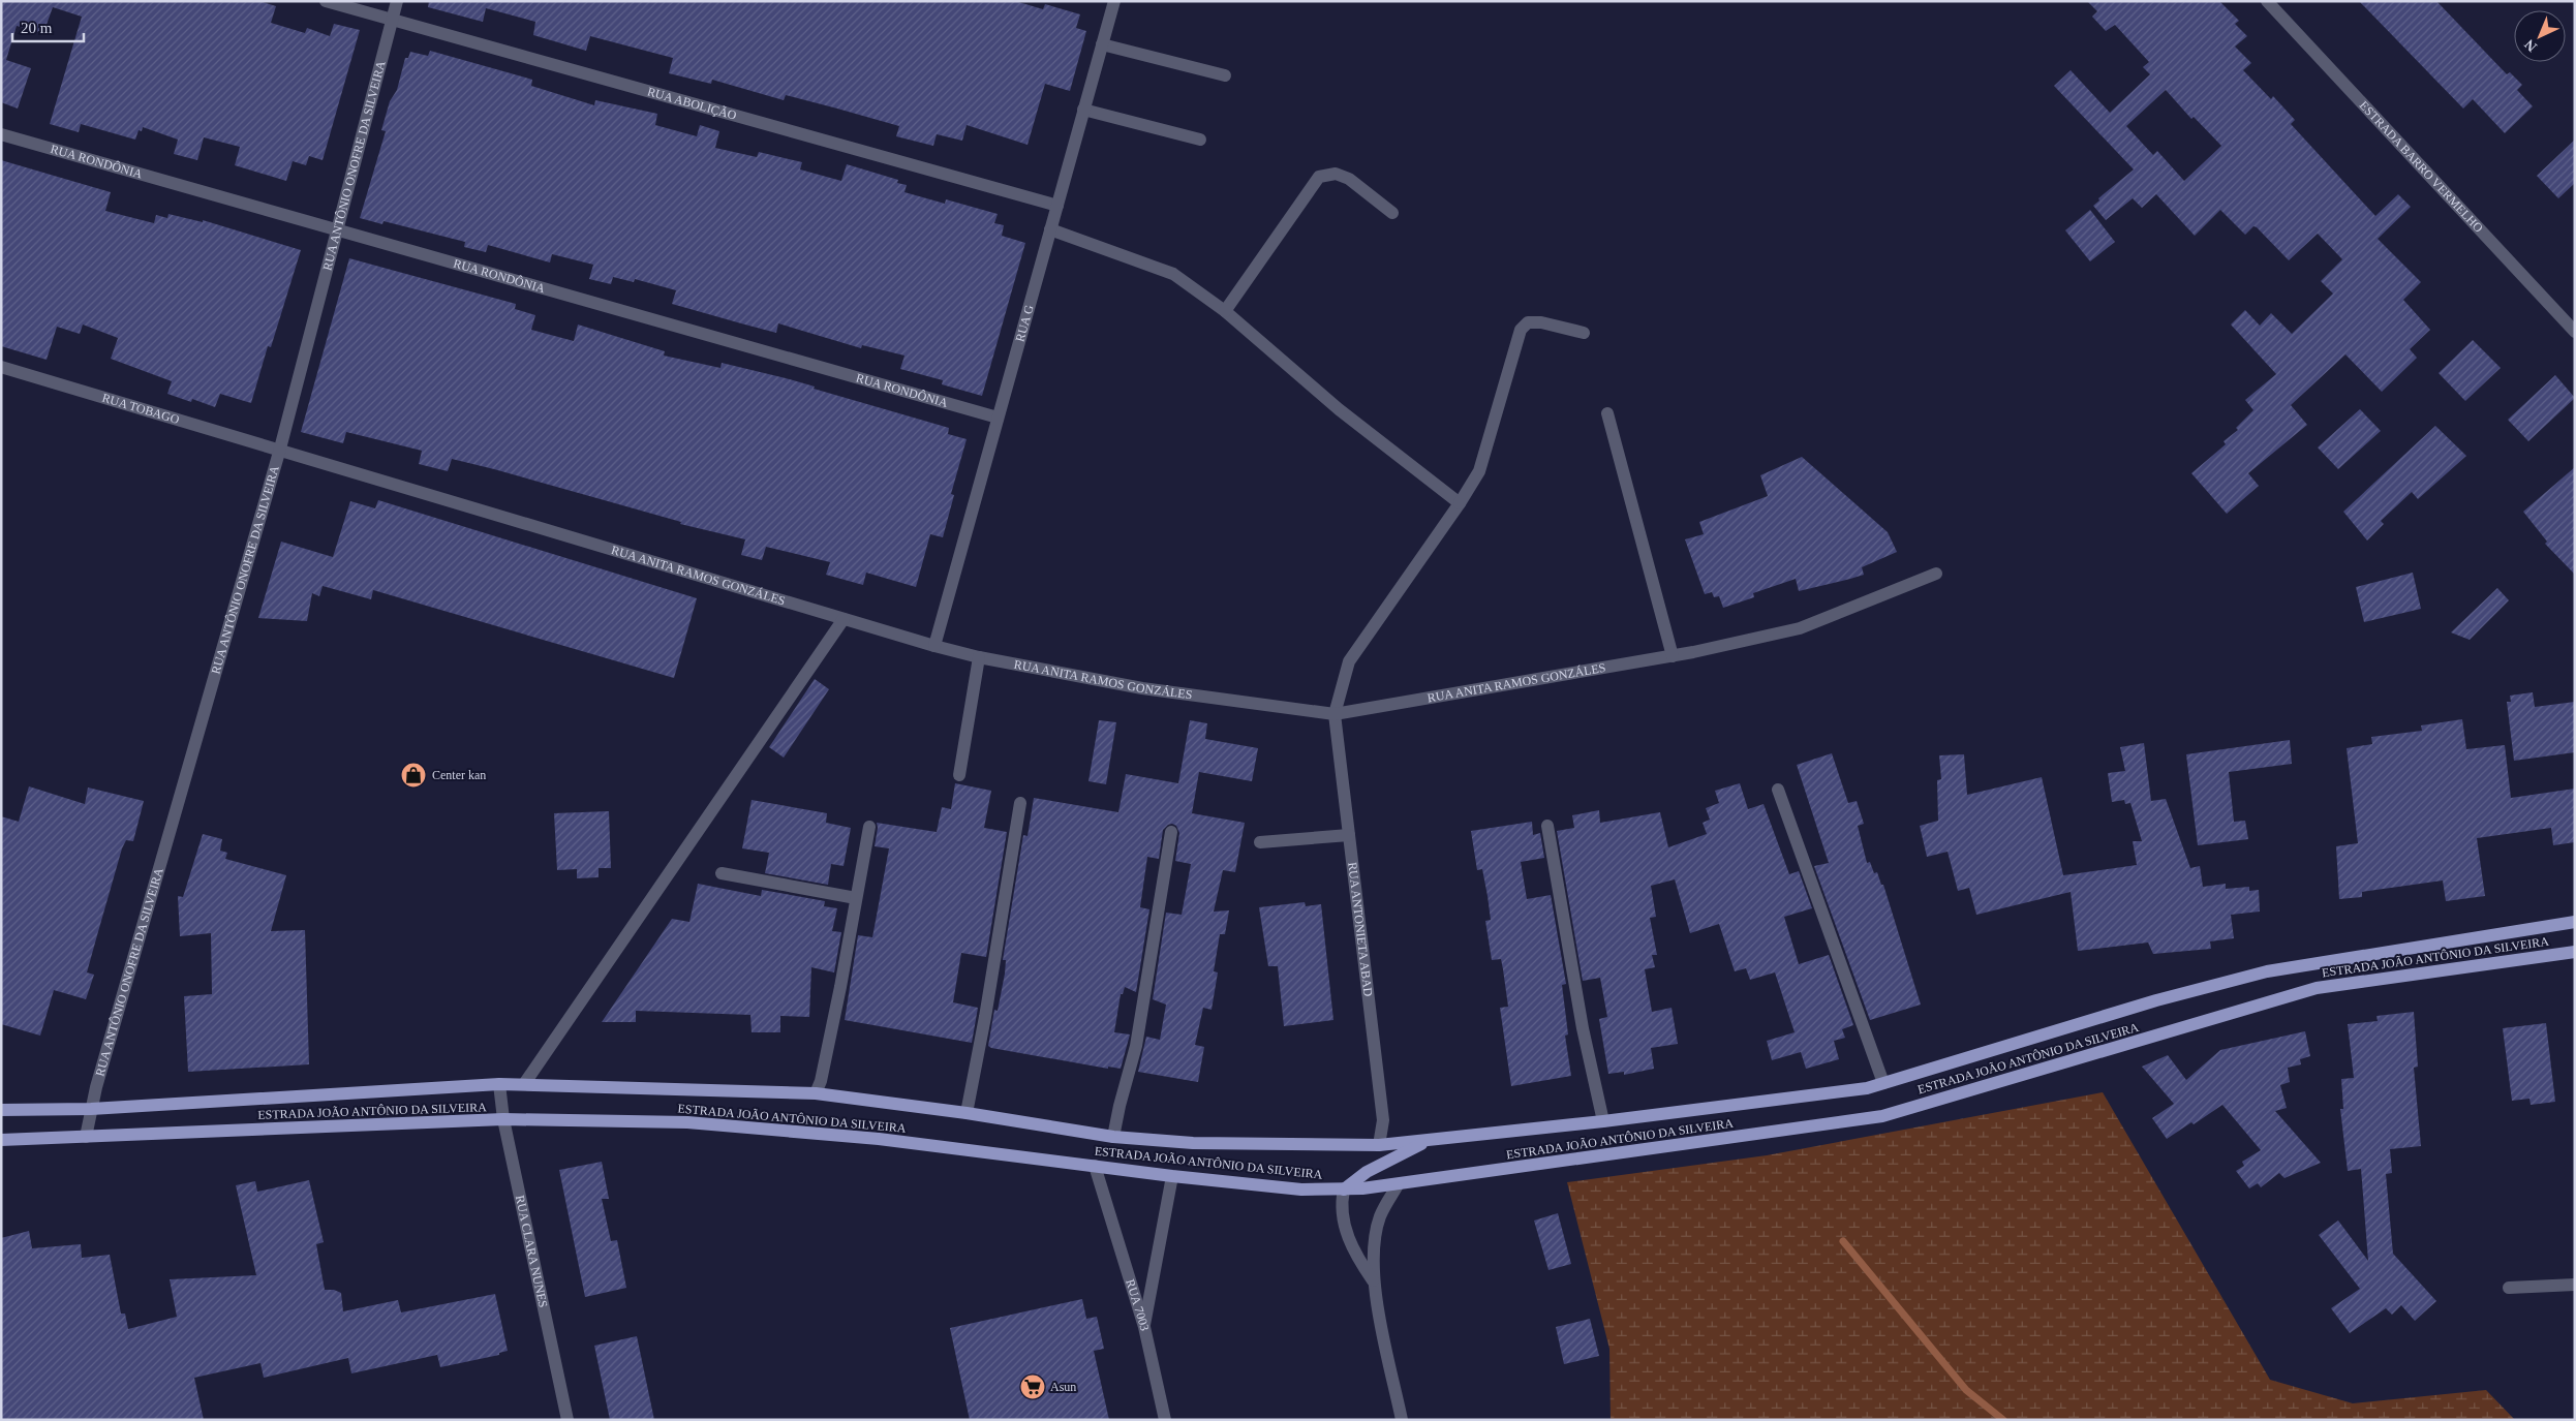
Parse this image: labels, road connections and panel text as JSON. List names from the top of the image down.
{
  "streets": {
    "main road": ["ESTRADA JOÃO ANTÔNIO DA SILVEIRA"],
    "street": [
      "RUA ABOLIÇÃO",
      "RUA RONDÔNIA",
      "RUA ANTÔNIO ONOFRE DA SILVEIRA",
      "ESTRADA BARRO VERMELHO",
      "RUA G",
      "RUA TOBAGO",
      "RUA ANITA RAMOS GONZÁLES",
      "RUA ANTONIETA ABAD",
      "RUA CLARA NUNES",
      "RUA 7003"
    ]
  },
  "crossings": [
    ["RUA ABOLIÇÃO", "RUA ANTÔNIO ONOFRE DA SILVEIRA"],
    ["RUA ABOLIÇÃO", "RUA G"],
    ["RUA RONDÔNIA", "RUA ANTÔNIO ONOFRE DA SILVEIRA"],
    ["RUA RONDÔNIA", "RUA G"],
    ["RUA ANTÔNIO ONOFRE DA SILVEIRA", "RUA TOBAGO"],
    ["RUA ANTÔNIO ONOFRE DA SILVEIRA", "RUA ANITA RAMOS GONZÁLES"],
    ["RUA ANTÔNIO ONOFRE DA SILVEIRA", "ESTRADA JOÃO ANTÔNIO DA SILVEIRA"],
    ["RUA G", "RUA ANITA RAMOS GONZÁLES"],
    ["RUA TOBAGO", "RUA ANITA RAMOS GONZÁLES"],
    ["RUA ANITA RAMOS GONZÁLES", "RUA ANTONIETA ABAD"],
    ["RUA ANTONIETA ABAD", "ESTRADA JOÃO ANTÔNIO DA SILVEIRA"],
    ["ESTRADA JOÃO ANTÔNIO DA SILVEIRA", "RUA CLARA NUNES"],
    ["ESTRADA JOÃO ANTÔNIO DA SILVEIRA", "RUA 7003"]
  ],
  "places": {
    "shop": ["Center kan"],
    "supermarket": ["Asun"]
  },
  "scale_bar": "20 m",
  "north": "bottom left"
}
